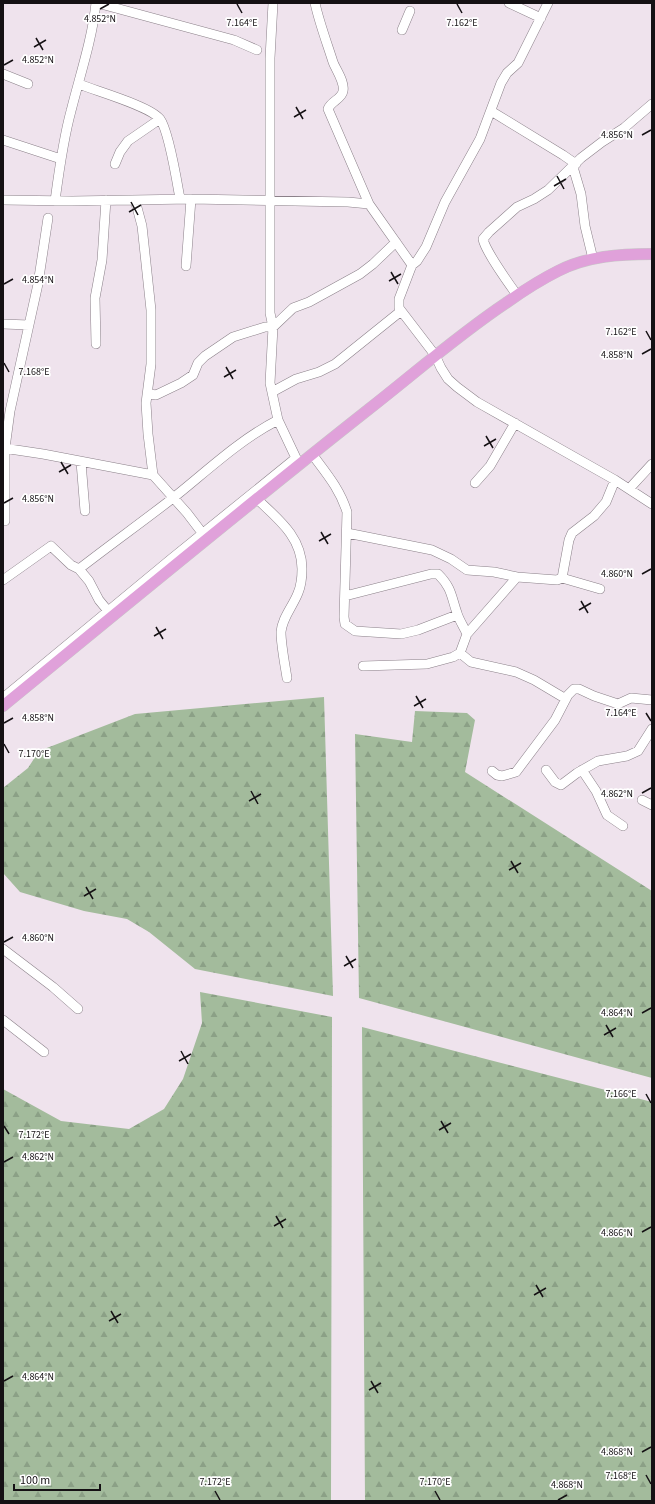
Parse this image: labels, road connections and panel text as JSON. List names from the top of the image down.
{
  "scale_bar": "100 m",
  "coordinates": [
    "4.852°N",
    "7.164°E",
    "7.162°E",
    "4.856°N",
    "4.854°N",
    "4.858°N",
    "7.168°E",
    "4.860°N",
    "7.170°E",
    "4.862°N",
    "4.864°N",
    "7.166°E",
    "7.172°E",
    "4.866°N",
    "4.868°N"
  ]
}
